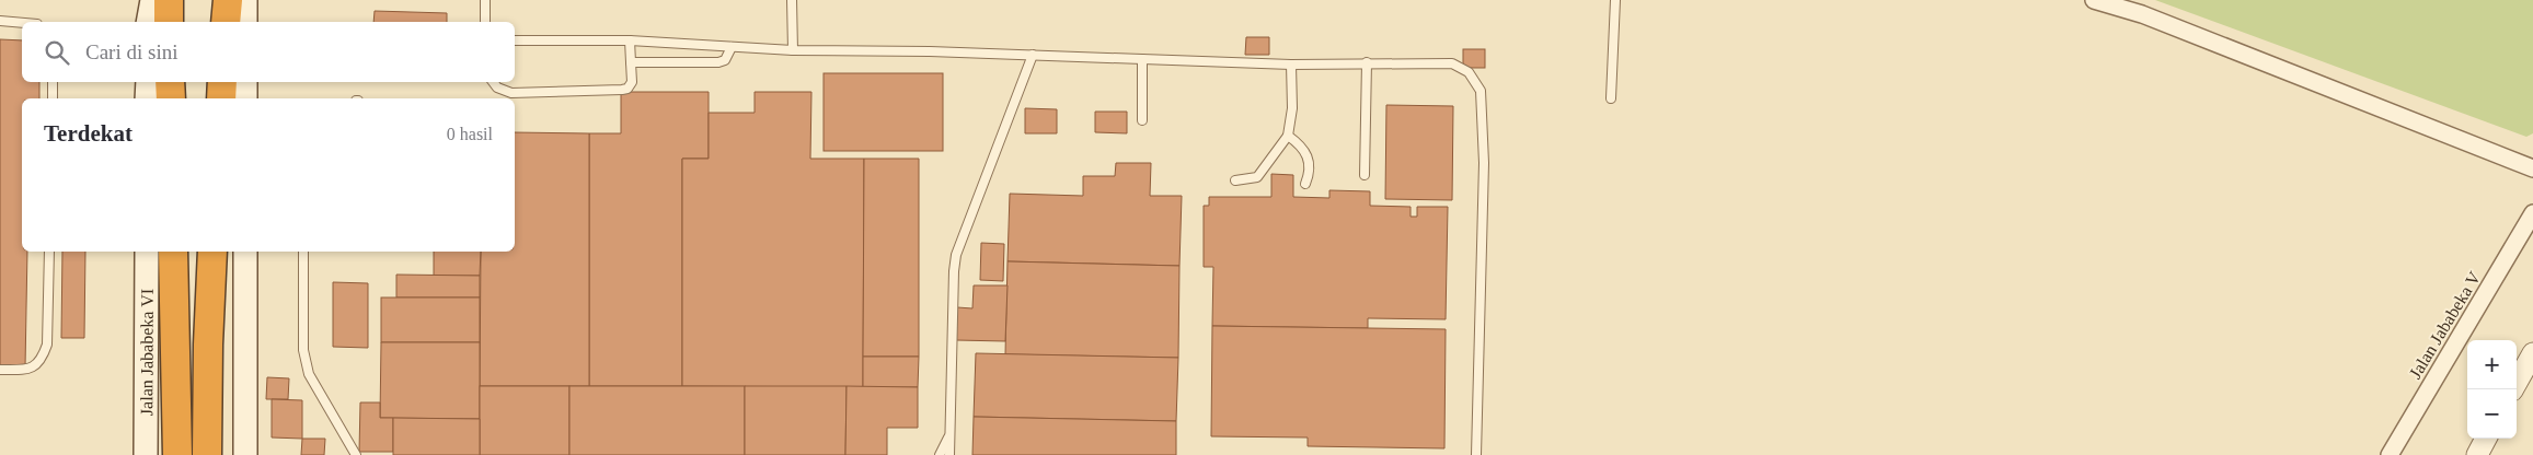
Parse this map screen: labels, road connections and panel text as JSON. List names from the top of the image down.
{
  "streets": {
    "main road": ["Jalan Jababeka VI"],
    "street": ["Jalan Jababeka V"]
  },
  "page": {
    "search": "Cari di sini",
    "heading": ["Terdekat", "0 hasil"],
    "map_buttons": ["+", "−"]
  }
}
